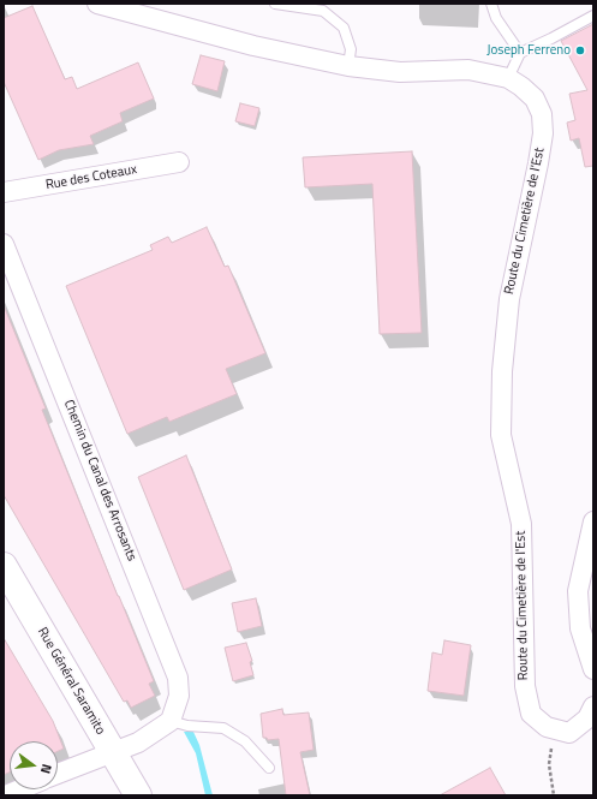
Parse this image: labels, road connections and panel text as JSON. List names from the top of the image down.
{
  "streets": {
    "street": [
      "Rue des Coteaux",
      "Route du Cimetière de l'Est",
      "Chemin du Canal des Arrosants",
      "Rue Général Saramito"
    ]
  },
  "places": ["Joseph Ferreno"],
  "north": "right"
}
